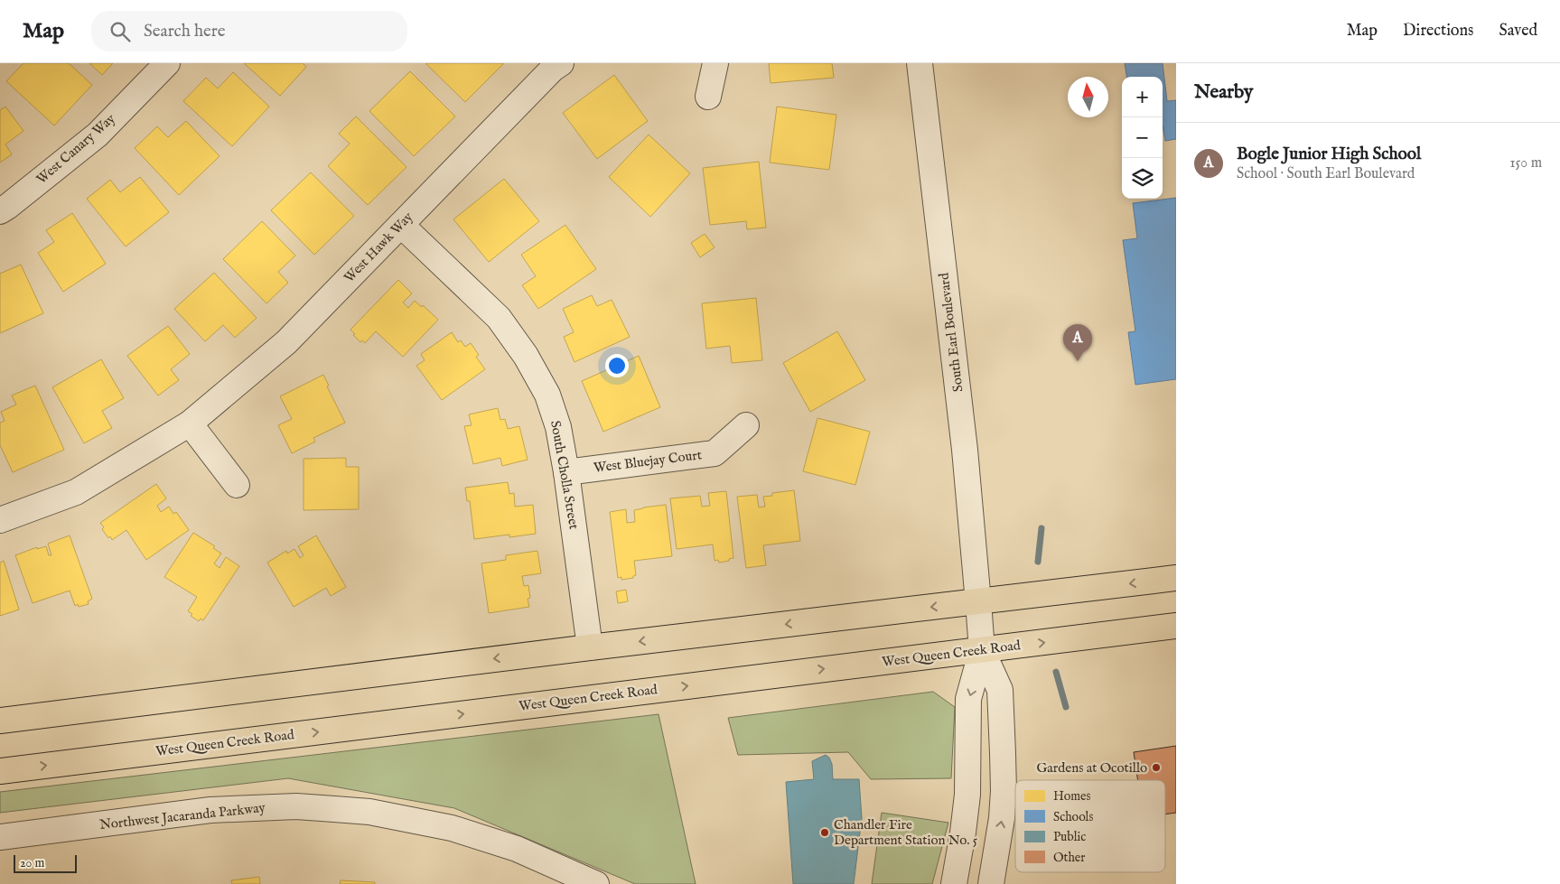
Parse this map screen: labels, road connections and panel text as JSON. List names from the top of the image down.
{
  "streets": {
    "main road": ["West Queen Creek Road"],
    "street": [
      "West Canary Way",
      "West Hawk Way",
      "South Earl Boulevard",
      "West Bluejay Court",
      "South Cholla Street",
      "Northwest Jacaranda Parkway"
    ]
  },
  "crossings": [
    ["West Hawk Way", "South Cholla Street"],
    ["South Earl Boulevard", "West Queen Creek Road"],
    ["West Bluejay Court", "South Cholla Street"]
  ],
  "places": ["Gardens at Ocotillo", "Chandler Fire Department Station No. 5"],
  "legend": [
    "Homes",
    "Schools",
    "Public",
    "Other"
  ],
  "scale_bar": "20 m",
  "north": "top",
  "page": {
    "header": "Map",
    "search": "Search here",
    "nav": ["Map", "Directions", "Saved"],
    "heading": "Nearby",
    "map_buttons": ["+", "−"],
    "list": [
      {
        "mark": "A",
        "name": "Bogle Junior High School",
        "note": "School · South Earl Boulevard",
        "value": "150 m"
      }
    ],
    "pins": "A",
    "scale": "20 m"
  }
}
